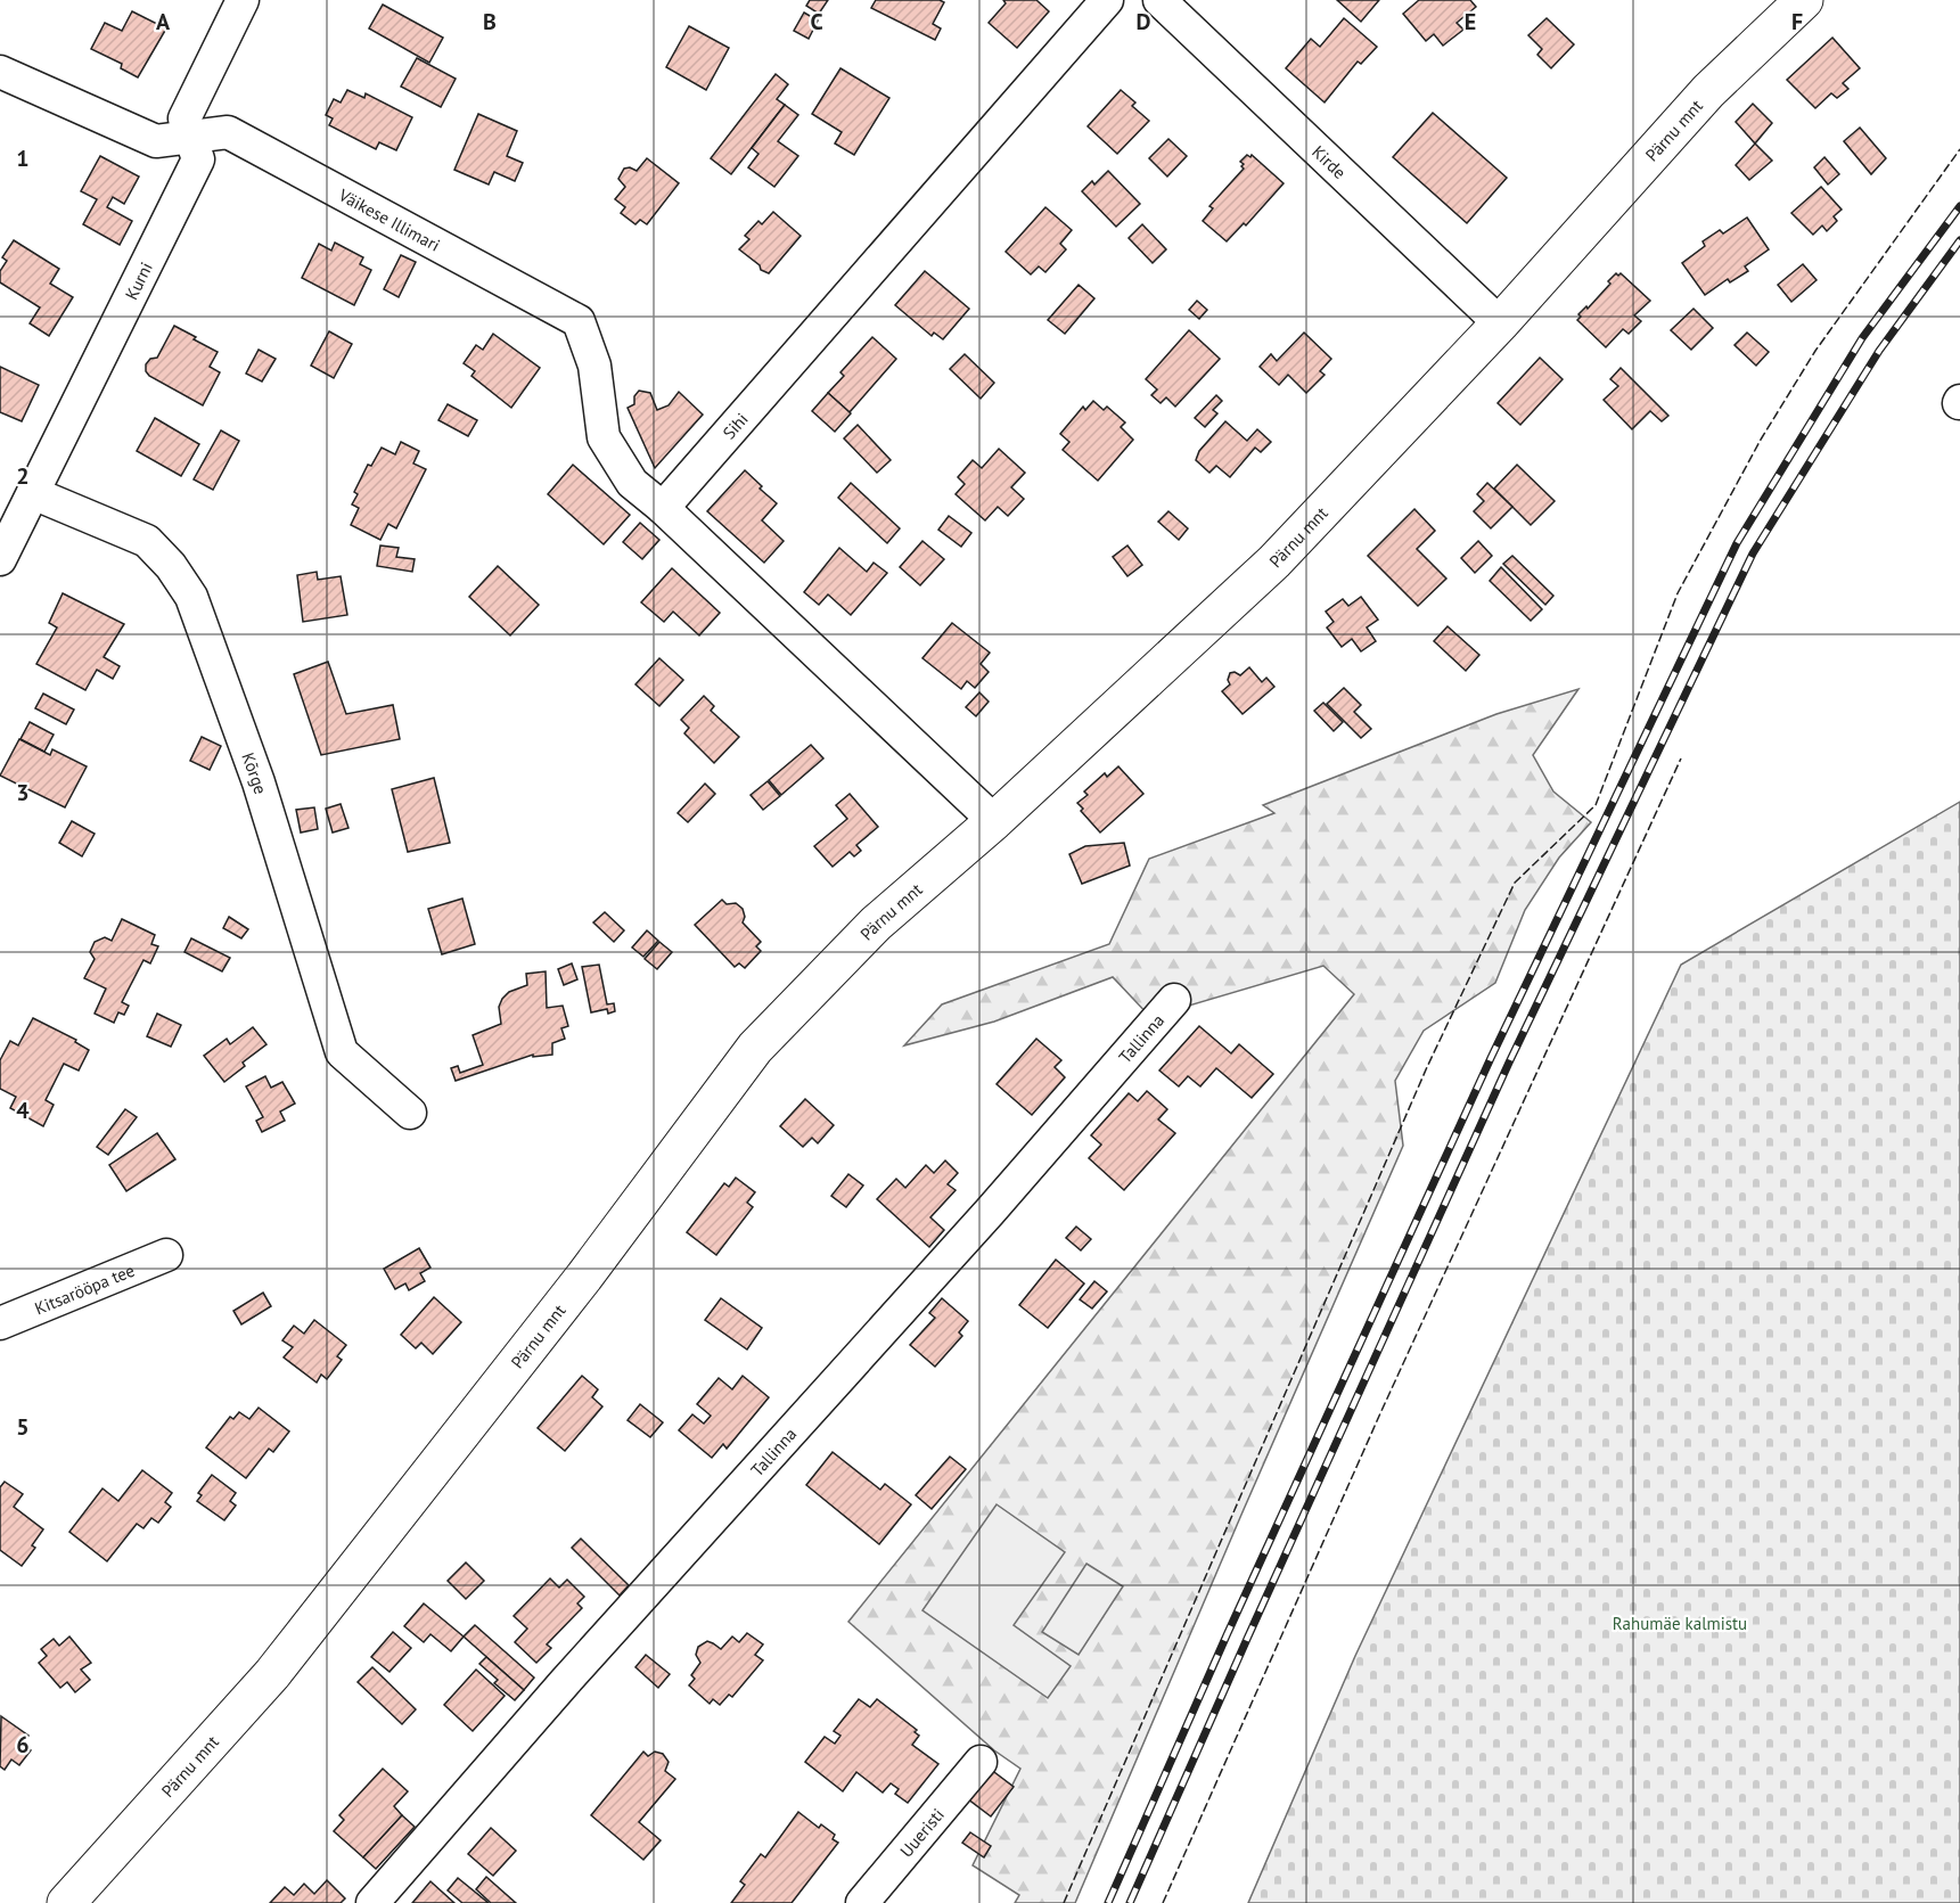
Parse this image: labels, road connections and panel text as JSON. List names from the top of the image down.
{
  "streets": {
    "main road": ["Pärnu mnt"],
    "street": [
      "Kirde",
      "Väikese Illimari",
      "Kurni",
      "Sihi",
      "Kõrge",
      "Tallinna",
      "Kitsarööpa tee",
      "Uueristi"
    ]
  },
  "crossings": [
    ["Pärnu mnt", "Kirde"],
    ["Väikese Illimari", "Kurni"],
    ["Väikese Illimari", "Sihi"],
    ["Kurni", "Kõrge"]
  ],
  "parks": ["Rahumäe kalmistu"],
  "grid": {
    "columns": [
      "A",
      "B",
      "C",
      "D",
      "E",
      "F"
    ],
    "rows": [
      "1",
      "2",
      "3",
      "4",
      "5",
      "6"
    ]
  }
}
